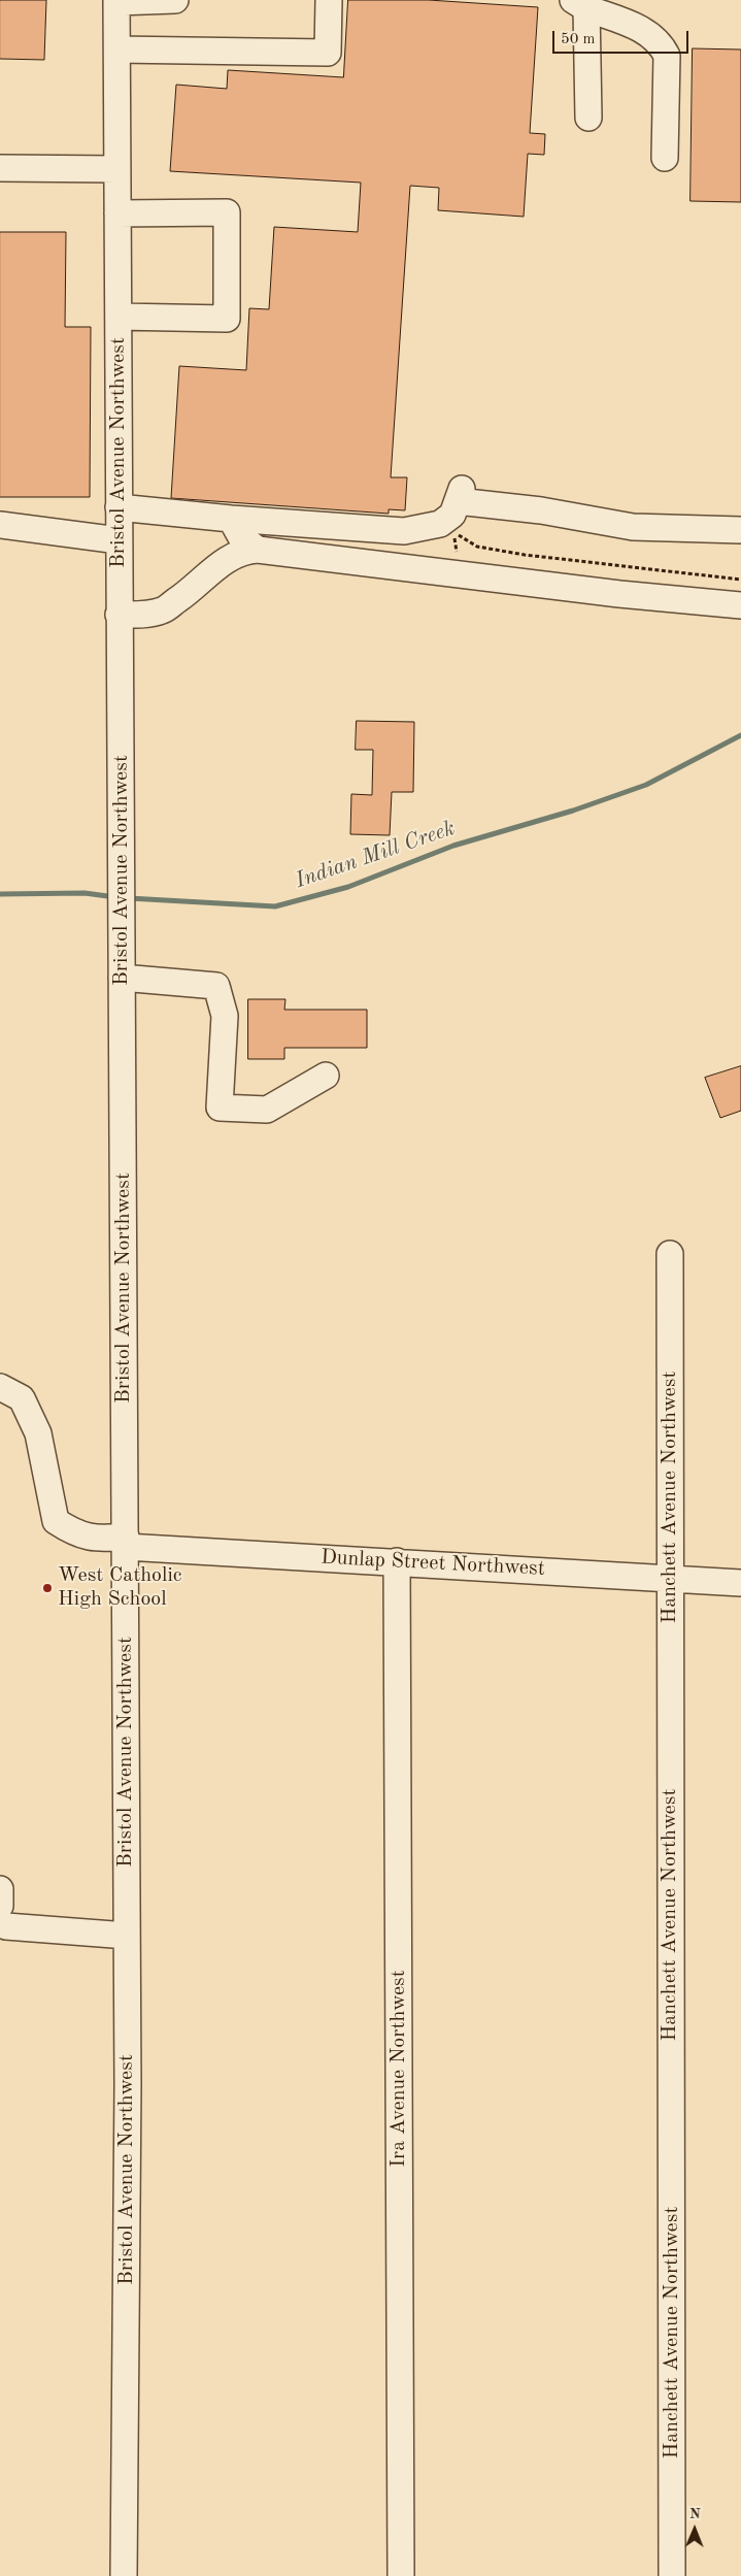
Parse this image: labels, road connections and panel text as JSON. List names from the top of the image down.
{
  "streets": {
    "street": [
      "Bristol Avenue Northwest",
      "Hanchett Avenue Northwest",
      "Dunlap Street Northwest",
      "Ira Avenue Northwest"
    ]
  },
  "crossings": [
    ["Bristol Avenue Northwest", "Dunlap Street Northwest"],
    ["Hanchett Avenue Northwest", "Dunlap Street Northwest"],
    ["Dunlap Street Northwest", "Ira Avenue Northwest"]
  ],
  "water": ["Indian Mill Creek"],
  "places": ["West Catholic High School"],
  "scale_bar": "50 m",
  "north": "top"
}
